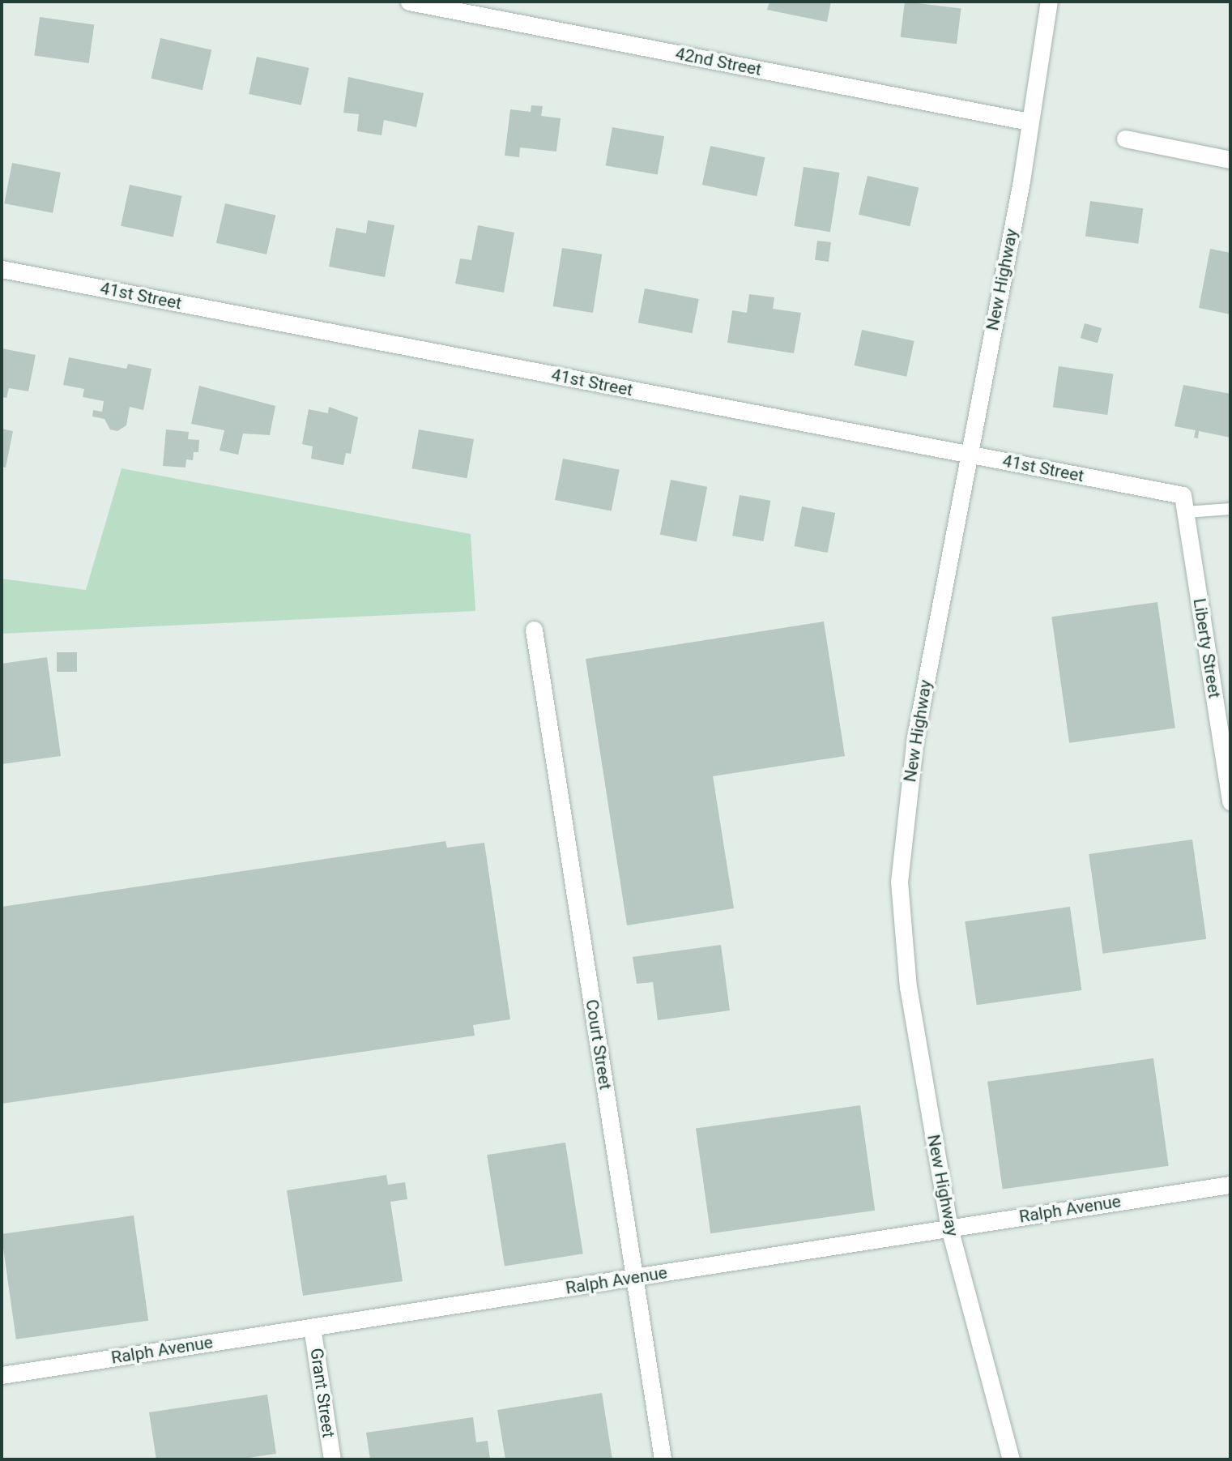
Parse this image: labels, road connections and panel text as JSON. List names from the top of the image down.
{
  "streets": {
    "street": [
      "42nd Street",
      "New Highway",
      "41st Street",
      "Liberty Street",
      "Court Street",
      "Ralph Avenue",
      "Grant Street"
    ]
  },
  "crossings": [
    ["42nd Street", "New Highway"],
    ["New Highway", "41st Street"],
    ["New Highway", "Ralph Avenue"],
    ["41st Street", "Liberty Street"],
    ["Court Street", "Ralph Avenue"],
    ["Ralph Avenue", "Grant Street"]
  ]
}
